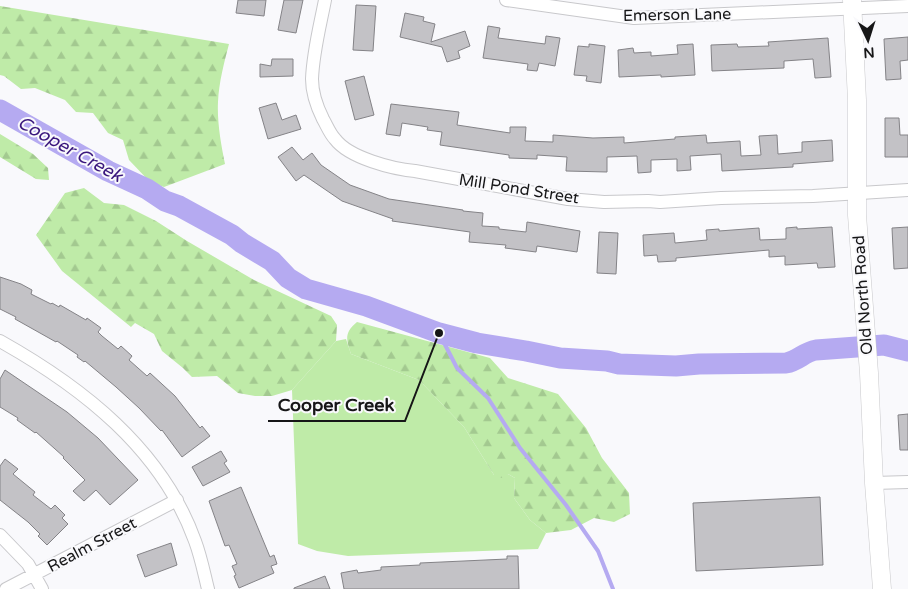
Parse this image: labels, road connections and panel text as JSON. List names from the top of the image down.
{
  "streets": {
    "street": [
      "Emerson Lane",
      "Mill Pond Street",
      "Old North Road",
      "Realm Street"
    ]
  },
  "crossings": [
    ["Emerson Lane", "Old North Road"],
    ["Mill Pond Street", "Old North Road"]
  ],
  "water": ["Cooper Creek"],
  "places": ["Cooper Creek"],
  "north": "bottom"
}
